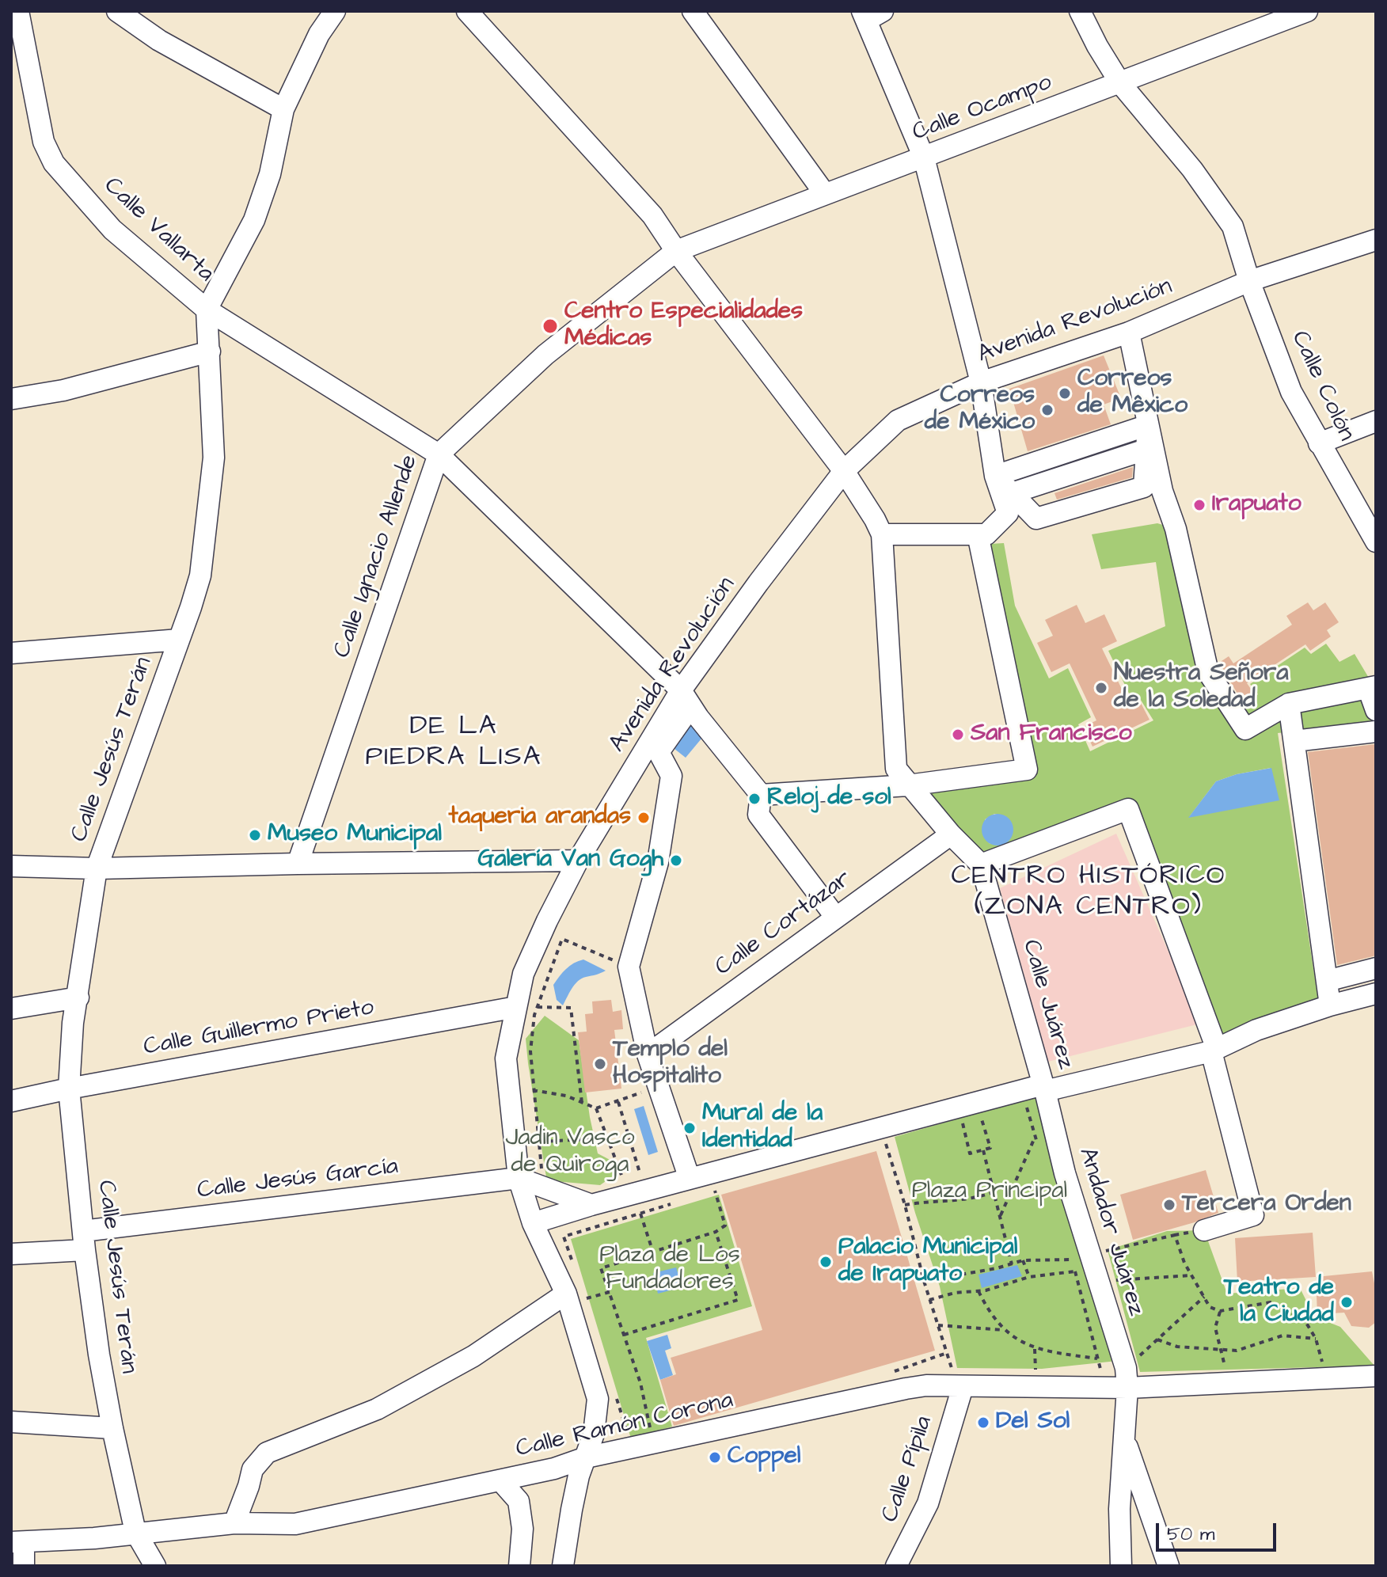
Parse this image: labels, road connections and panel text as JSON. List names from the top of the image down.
{
  "streets": {
    "street": [
      "Calle Ocampo",
      "Calle Vallarta",
      "Avenida Revolución",
      "Calle Colón",
      "Calle Ignacio Allende",
      "Calle Jesús Terán",
      "Calle Cortázar",
      "Calle Juárez",
      "Calle Guillermo Prieto",
      "Calle Jesús García",
      "Andador Juárez",
      "Calle Ramón Corona",
      "Calle Pípila"
    ]
  },
  "crossings": [
    ["Calle Ocampo", "Calle Colón"],
    ["Calle Ocampo", "Calle Ignacio Allende"],
    ["Calle Vallarta", "Avenida Revolución"],
    ["Calle Vallarta", "Calle Ignacio Allende"],
    ["Calle Vallarta", "Calle Jesús Terán"],
    ["Avenida Revolución", "Calle Colón"],
    ["Avenida Revolución", "Calle Guillermo Prieto"],
    ["Avenida Revolución", "Calle Jesús García"],
    ["Avenida Revolución", "Calle Ramón Corona"],
    ["Calle Jesús Terán", "Calle Guillermo Prieto"],
    ["Calle Jesús Terán", "Calle Jesús García"],
    ["Calle Jesús Terán", "Calle Ramón Corona"],
    ["Calle Cortázar", "Calle Juárez"],
    ["Calle Juárez", "Andador Juárez"],
    ["Andador Juárez", "Calle Ramón Corona"],
    ["Calle Ramón Corona", "Calle Pípila"]
  ],
  "districts": ["DE LA PIEDRA LISA", "CENTRO HISTÓRICO (ZONA CENTRO)"],
  "parks": ["Jadin Vasco de Quiroga", "Plaza Principal", "Plaza de Los Fundadores"],
  "places": [
    "Centro Especialidades Médicas",
    "Correos de Mêxico",
    "Correos de México",
    "Irapuato",
    "Nuestra Señora de la Soledad",
    "San Francisco",
    "Reloj de sol",
    "taqueria arandas",
    "Museo Municipal",
    "Galería Van Gogh",
    "Templo del Hospitalito",
    "Mural de la Identidad",
    "Tercera Orden",
    "Palacio Municipal de Irapuato",
    "Teatro de la Ciudad",
    "Del Sol",
    "Coppel"
  ],
  "scale_bar": "50 m"
}
